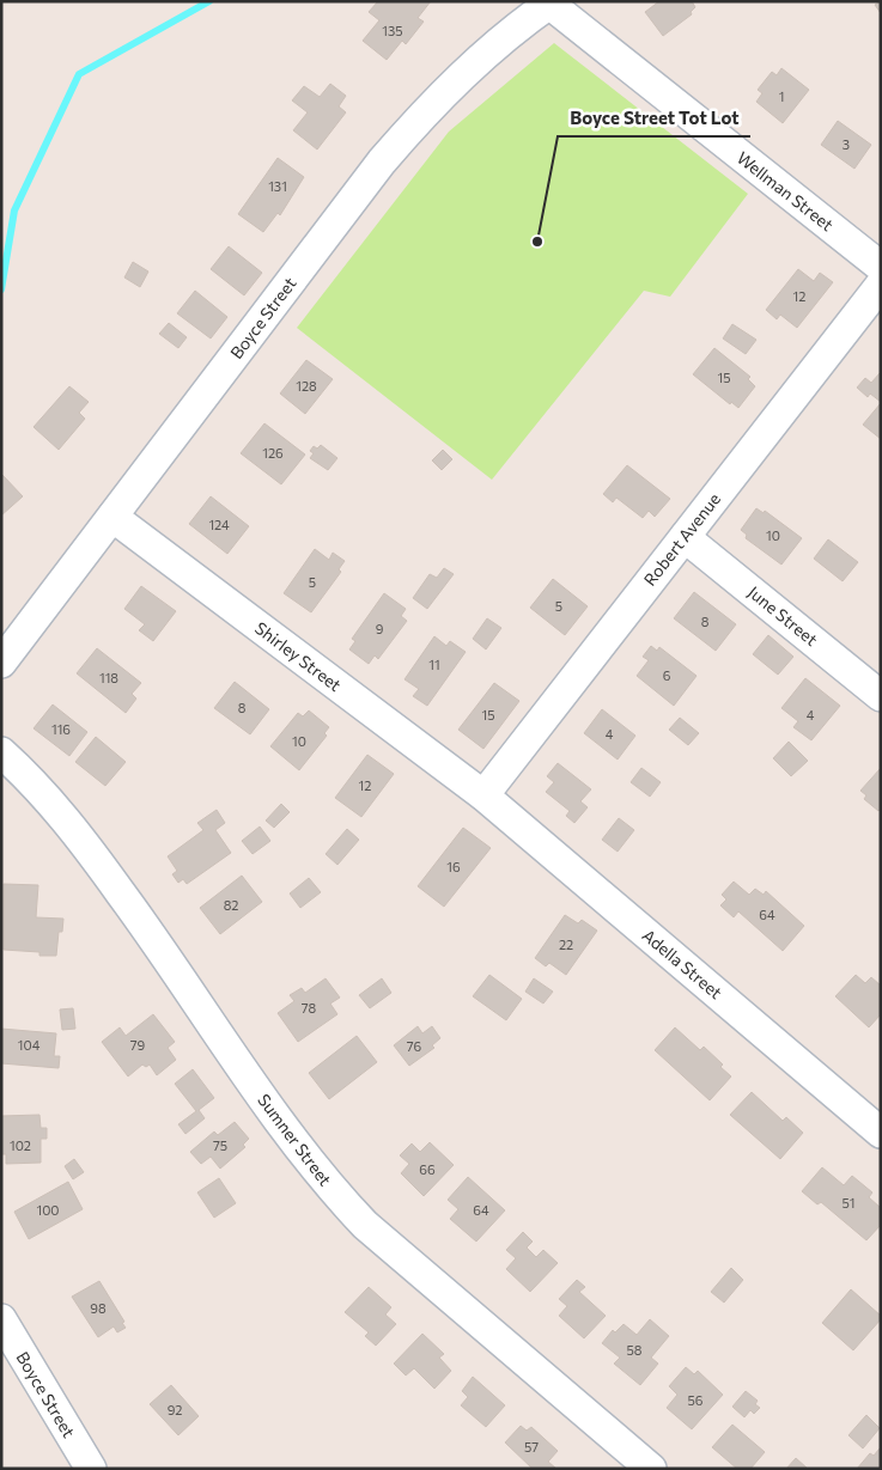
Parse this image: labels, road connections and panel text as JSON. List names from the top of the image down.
{
  "streets": {
    "street": [
      "Wellman Street",
      "Boyce Street",
      "Robert Avenue",
      "June Street",
      "Shirley Street",
      "Adella Street",
      "Sumner Street"
    ]
  },
  "crossings": [
    ["Wellman Street", "Boyce Street"],
    ["Boyce Street", "Shirley Street"],
    ["Robert Avenue", "June Street"],
    ["Robert Avenue", "Shirley Street"],
    ["Robert Avenue", "Adella Street"],
    ["Shirley Street", "Adella Street"]
  ],
  "places": ["Boyce Street Tot Lot"],
  "house_numbers": [
    "135",
    "1",
    "3",
    "131",
    "12",
    "15",
    "128",
    "126",
    "124",
    "10",
    "5",
    "5",
    "8",
    "9",
    "11",
    "6",
    "118",
    "8",
    "15",
    "4",
    "116",
    "4",
    "10",
    "12",
    "16",
    "82",
    "64",
    "22",
    "78",
    "104",
    "79",
    "76",
    "102",
    "75",
    "66",
    "51",
    "100",
    "64",
    "98",
    "58",
    "56",
    "92",
    "57"
  ]
}
